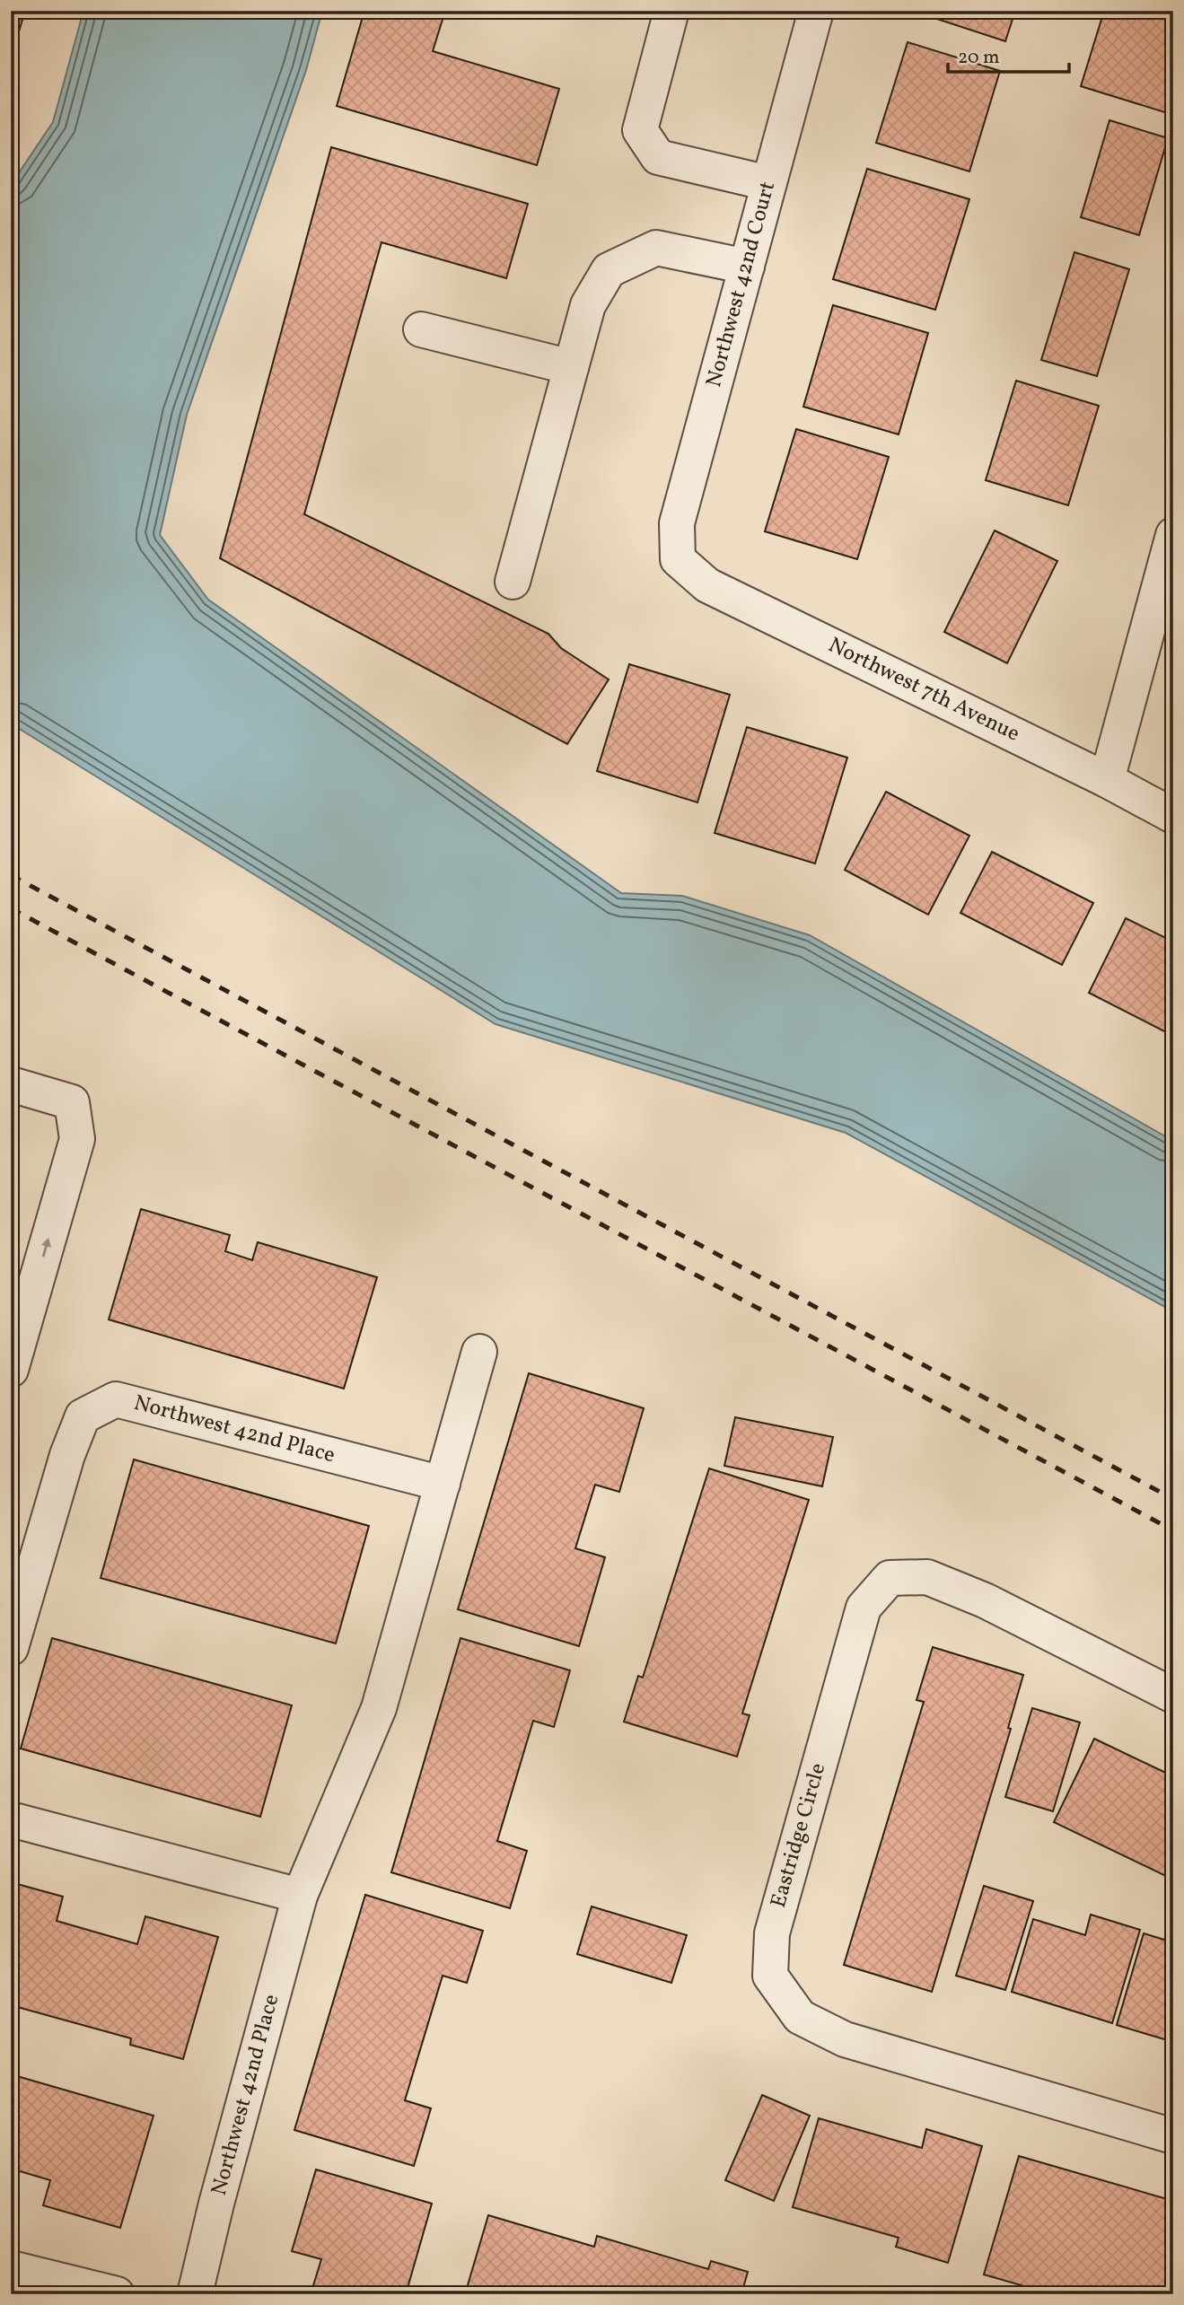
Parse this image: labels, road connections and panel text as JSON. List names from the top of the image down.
{
  "streets": {
    "street": [
      "Northwest 42nd Court",
      "Northwest 7th Avenue",
      "Northwest 42nd Place",
      "Eastridge Circle"
    ]
  },
  "crossings": [
    ["Northwest 42nd Court", "Northwest 7th Avenue"]
  ],
  "scale_bar": "20 m"
}
